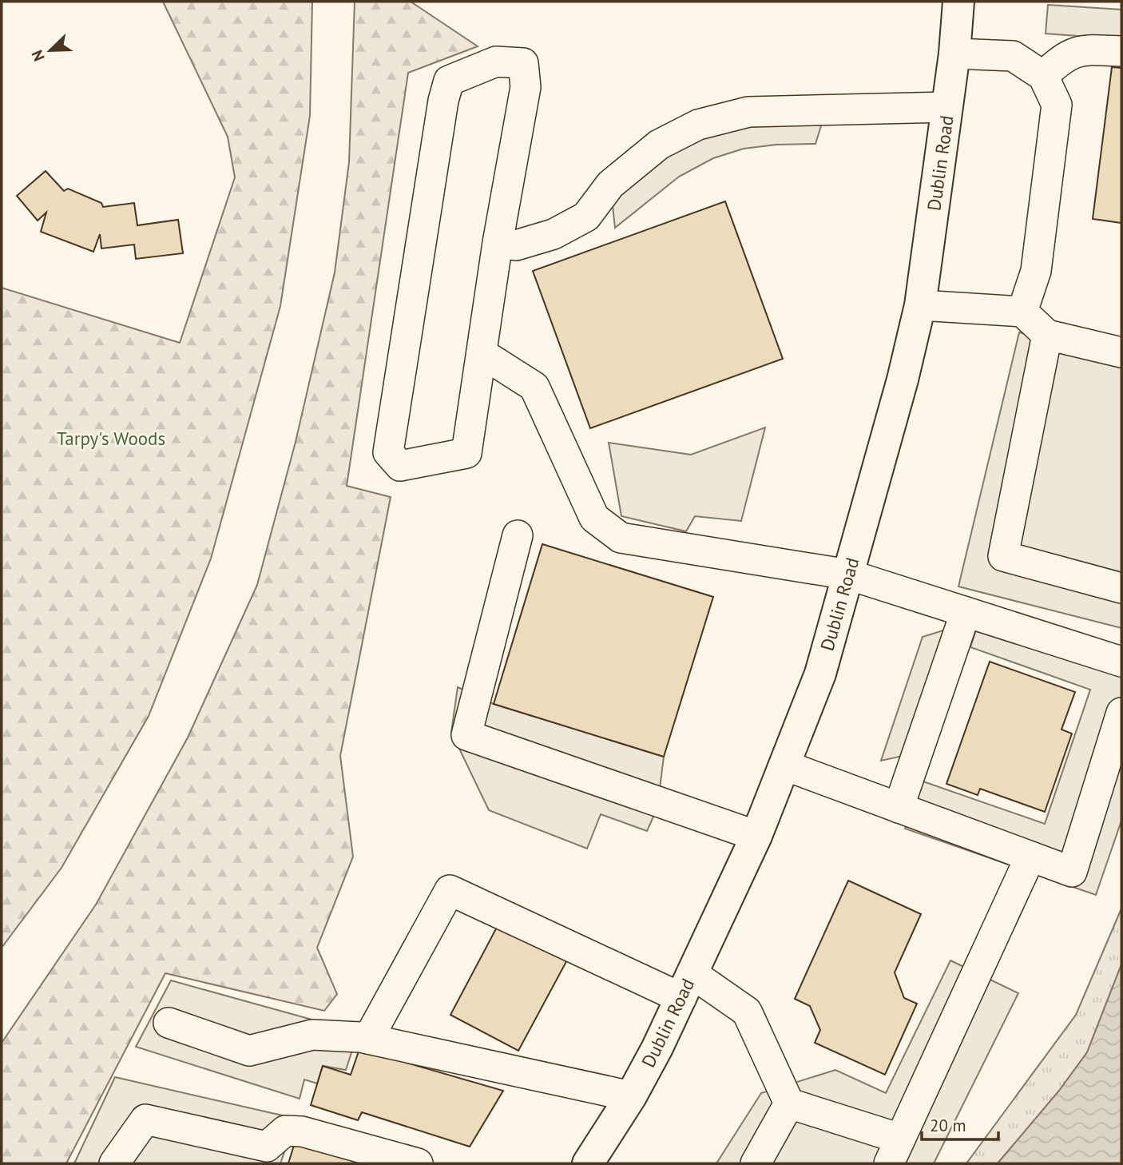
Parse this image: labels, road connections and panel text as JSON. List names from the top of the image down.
{
  "streets": {
    "main road": ["Dublin Road"]
  },
  "parks": ["Tarpy's Woods"],
  "scale_bar": "20 m",
  "north": "bottom left"
}
